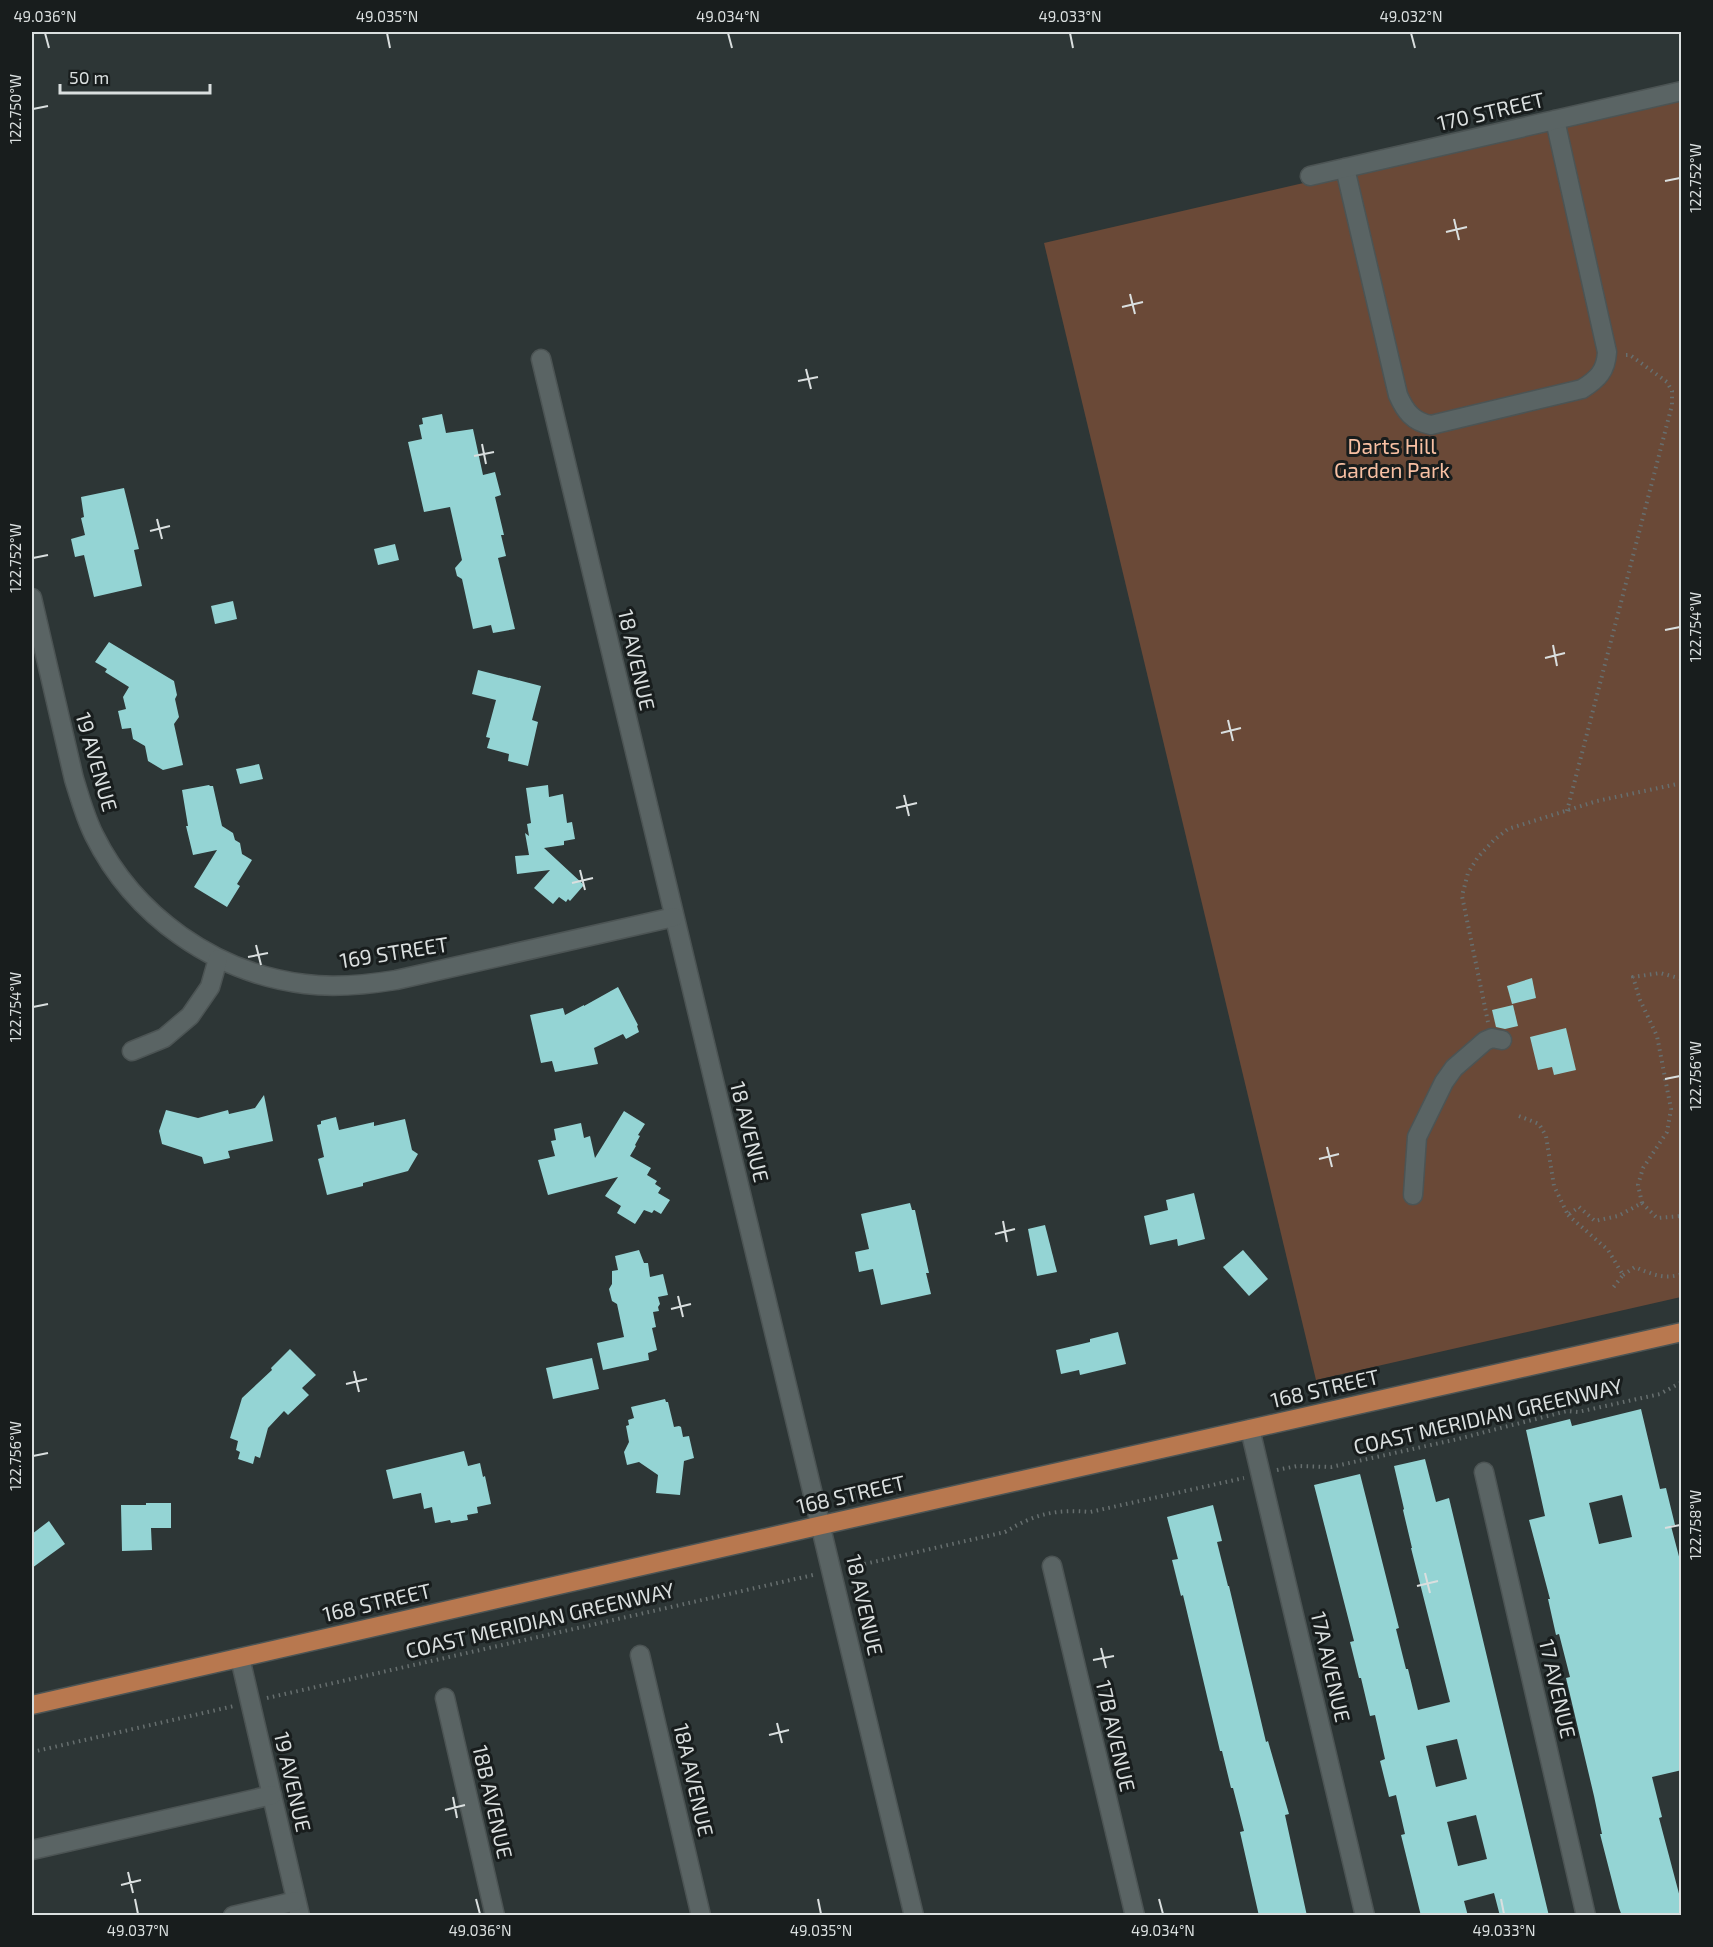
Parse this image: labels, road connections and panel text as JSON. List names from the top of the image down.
{
  "streets": {
    "main road": ["168 STREET"],
    "street": [
      "170 STREET",
      "18 AVENUE",
      "19 AVENUE",
      "169 STREET",
      "17A AVENUE",
      "17 AVENUE",
      "17B AVENUE",
      "18A AVENUE",
      "18B AVENUE"
    ],
    "path": ["COAST MERIDIAN GREENWAY"]
  },
  "crossings": [
    ["18 AVENUE", "169 STREET"],
    ["18 AVENUE", "168 STREET"],
    ["19 AVENUE", "169 STREET"],
    ["19 AVENUE", "168 STREET"],
    ["168 STREET", "17A AVENUE"]
  ],
  "parks": ["Darts Hill Garden Park"],
  "scale_bar": "50 m",
  "coordinates": [
    "49.036°N",
    "49.035°N",
    "49.034°N",
    "49.033°N",
    "49.032°N",
    "122.750°W",
    "122.752°W",
    "122.754°W",
    "122.756°W",
    "122.758°W",
    "49.037°N"
  ]
}
